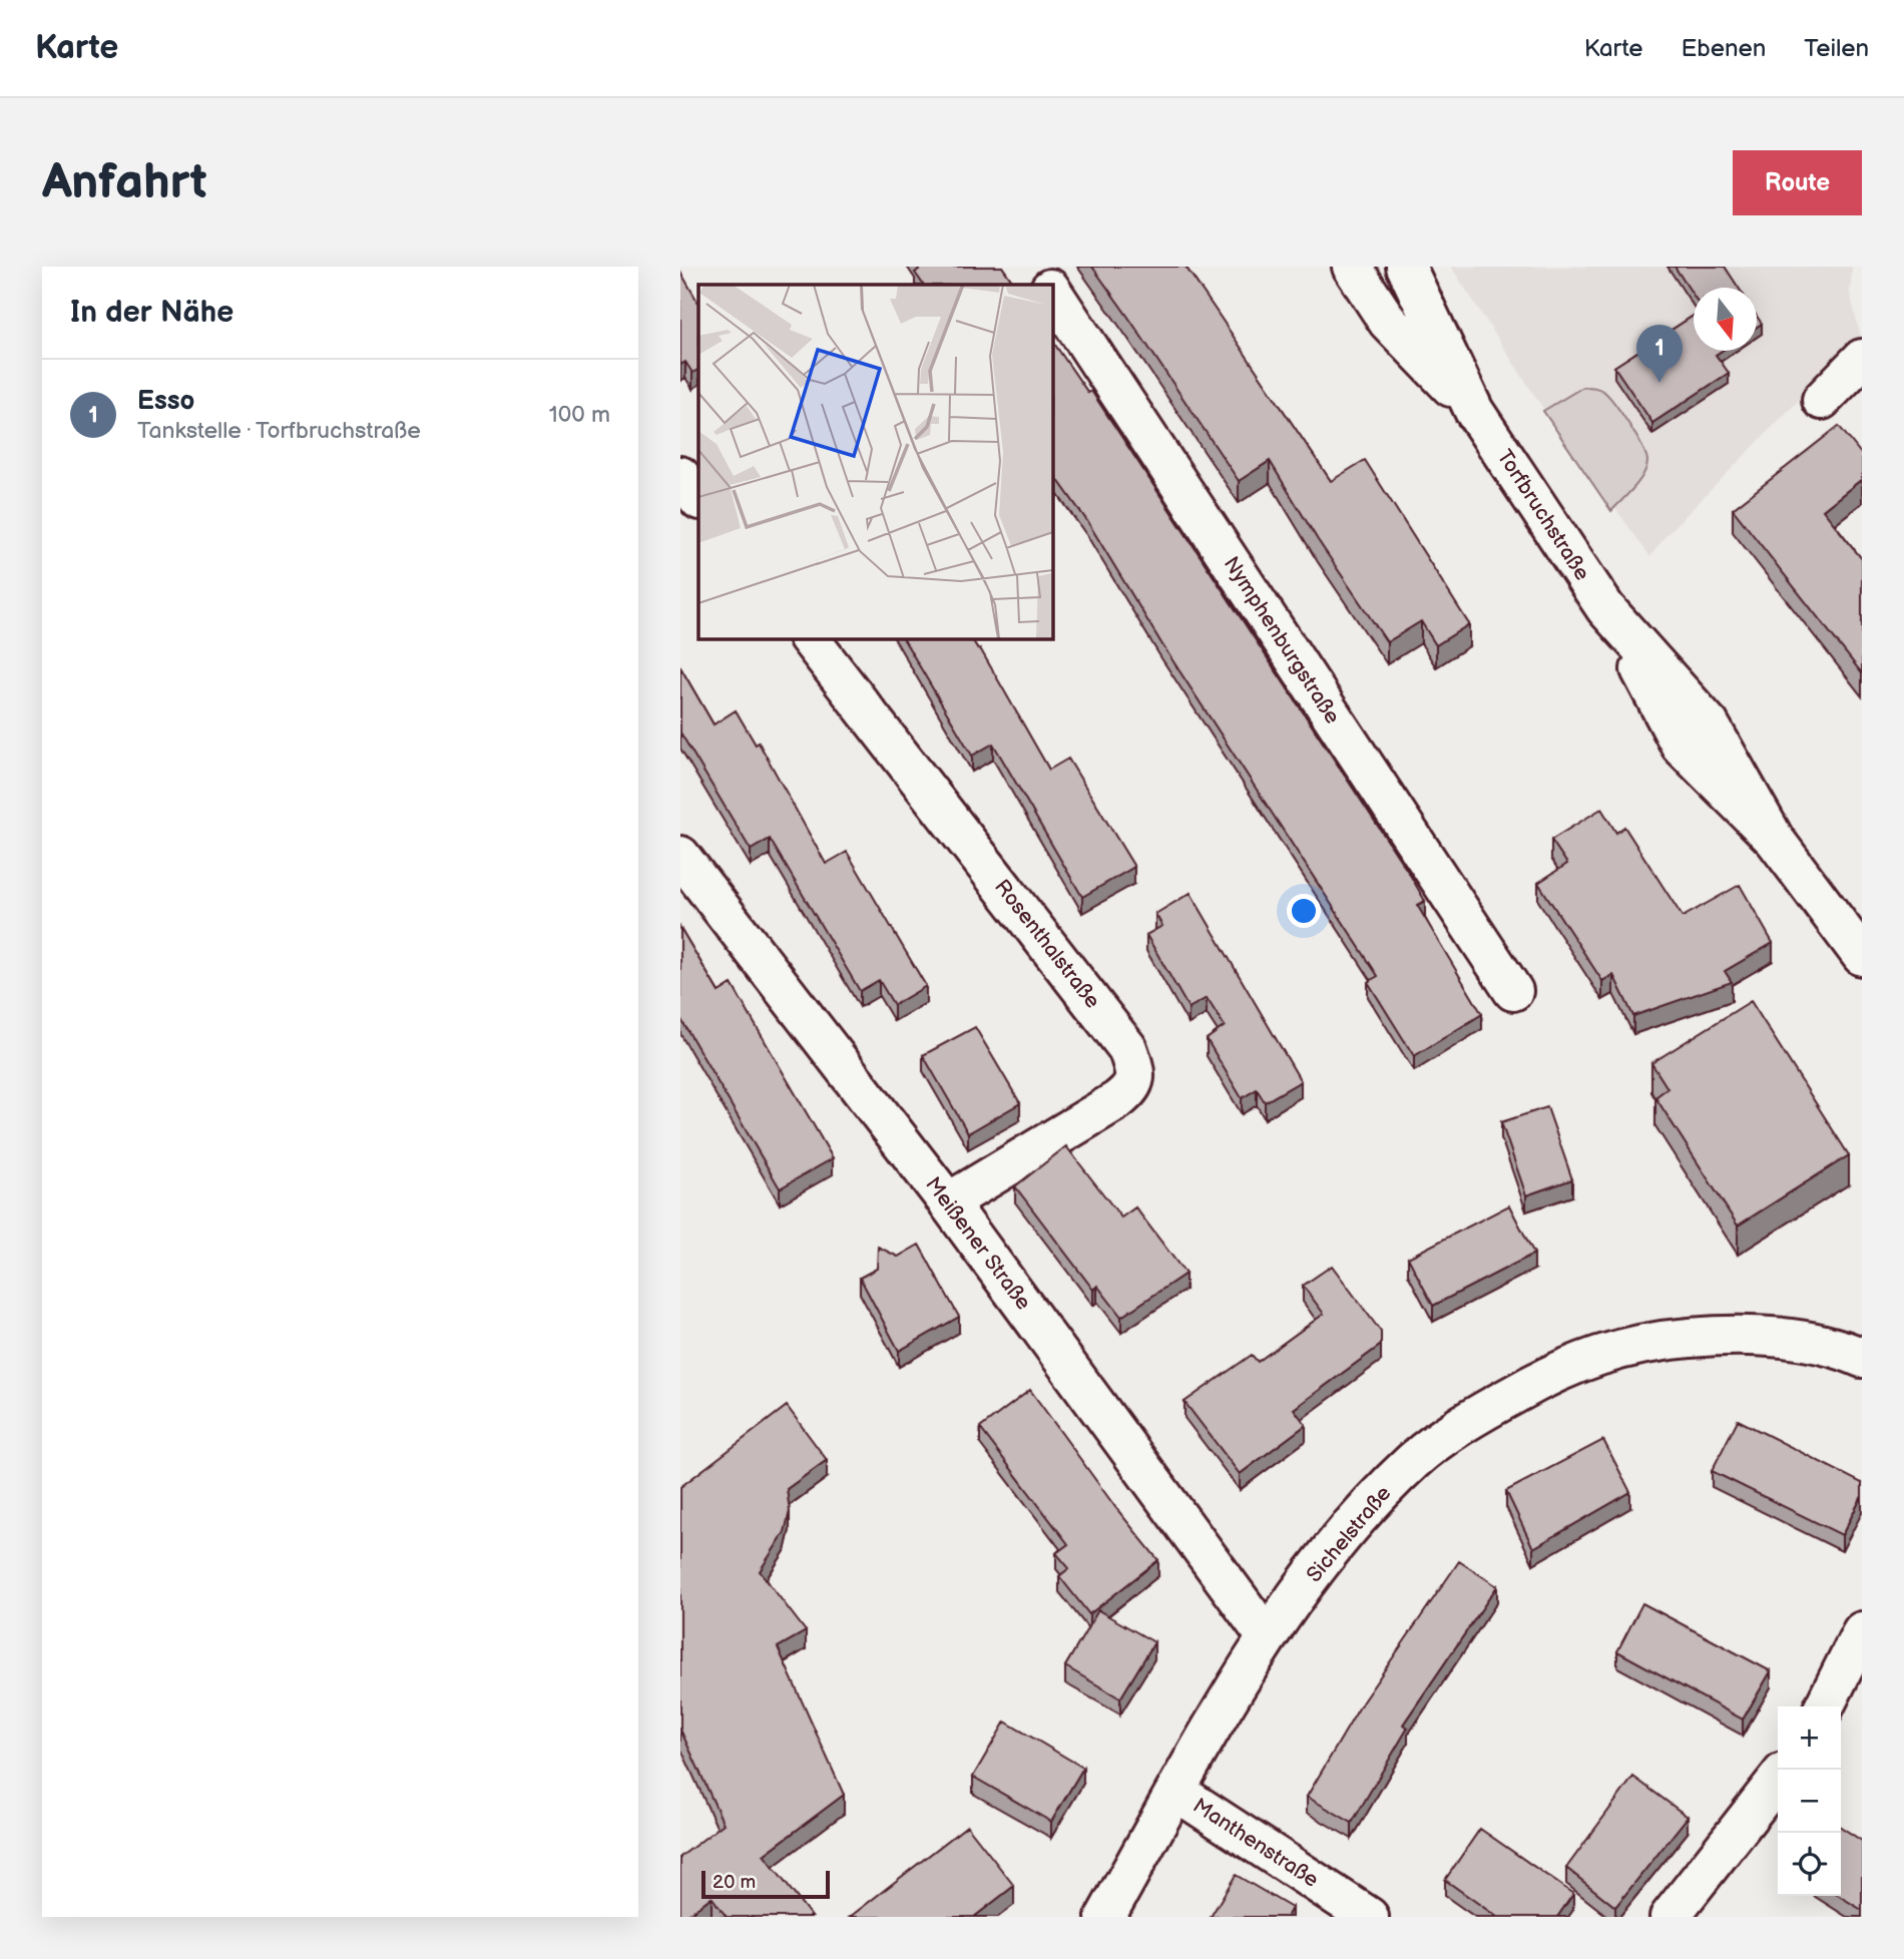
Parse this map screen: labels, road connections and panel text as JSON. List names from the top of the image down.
{
  "streets": {
    "street": [
      "Torfbruchstraße",
      "Nymphenburgstraße",
      "Rosenthalstraße",
      "Meißener Straße",
      "Sichelstraße",
      "Manthenstraße"
    ]
  },
  "crossings": [
    ["Rosenthalstraße", "Meißener Straße"],
    ["Meißener Straße", "Sichelstraße"],
    ["Sichelstraße", "Manthenstraße"]
  ],
  "scale_bar": "20 m",
  "north": "bottom",
  "page": {
    "header": "Karte",
    "nav": ["Karte", "Ebenen", "Teilen"],
    "buttons": "Route",
    "title": "Anfahrt",
    "heading": "In der Nähe",
    "pins": "1",
    "list": [
      {
        "mark": "1",
        "name": "Esso",
        "note": "Tankstelle · Torfbruchstraße",
        "value": "100 m"
      }
    ],
    "map_buttons": ["+", "−"],
    "scale": "20 m"
  }
}
